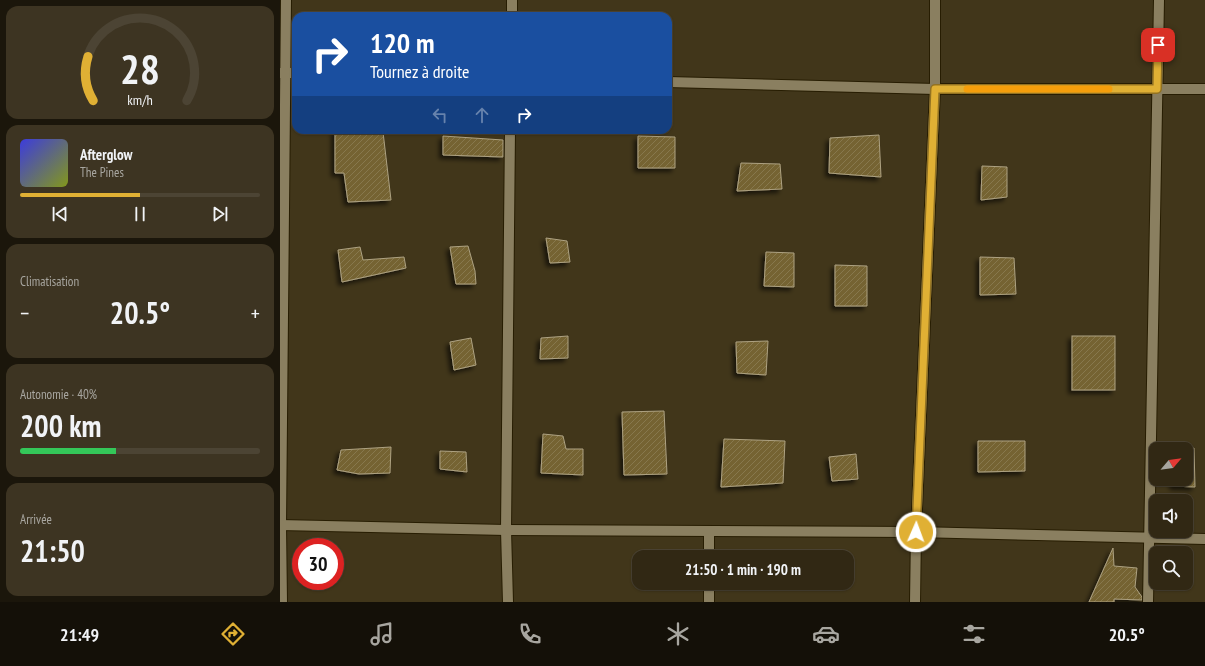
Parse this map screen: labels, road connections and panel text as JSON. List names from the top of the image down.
{
  "north": "top right",
  "page": {
    "turn": ["120 m", "Tournez à droite"],
    "song": ["Afterglow", "The Pines"],
    "tile": [
      "Climatisation",
      ["Autonomie · 40%", "200 km"],
      ["Arrivée", "21:50"]
    ],
    "heat": ["−", "20.5°", "+"],
    "limit": "30",
    "trip": "21:50 · 1 min · 190 m",
    "tabs": ["21:49", "20.5°"],
    "gauge": ["28", "km/h"]
  }
}
